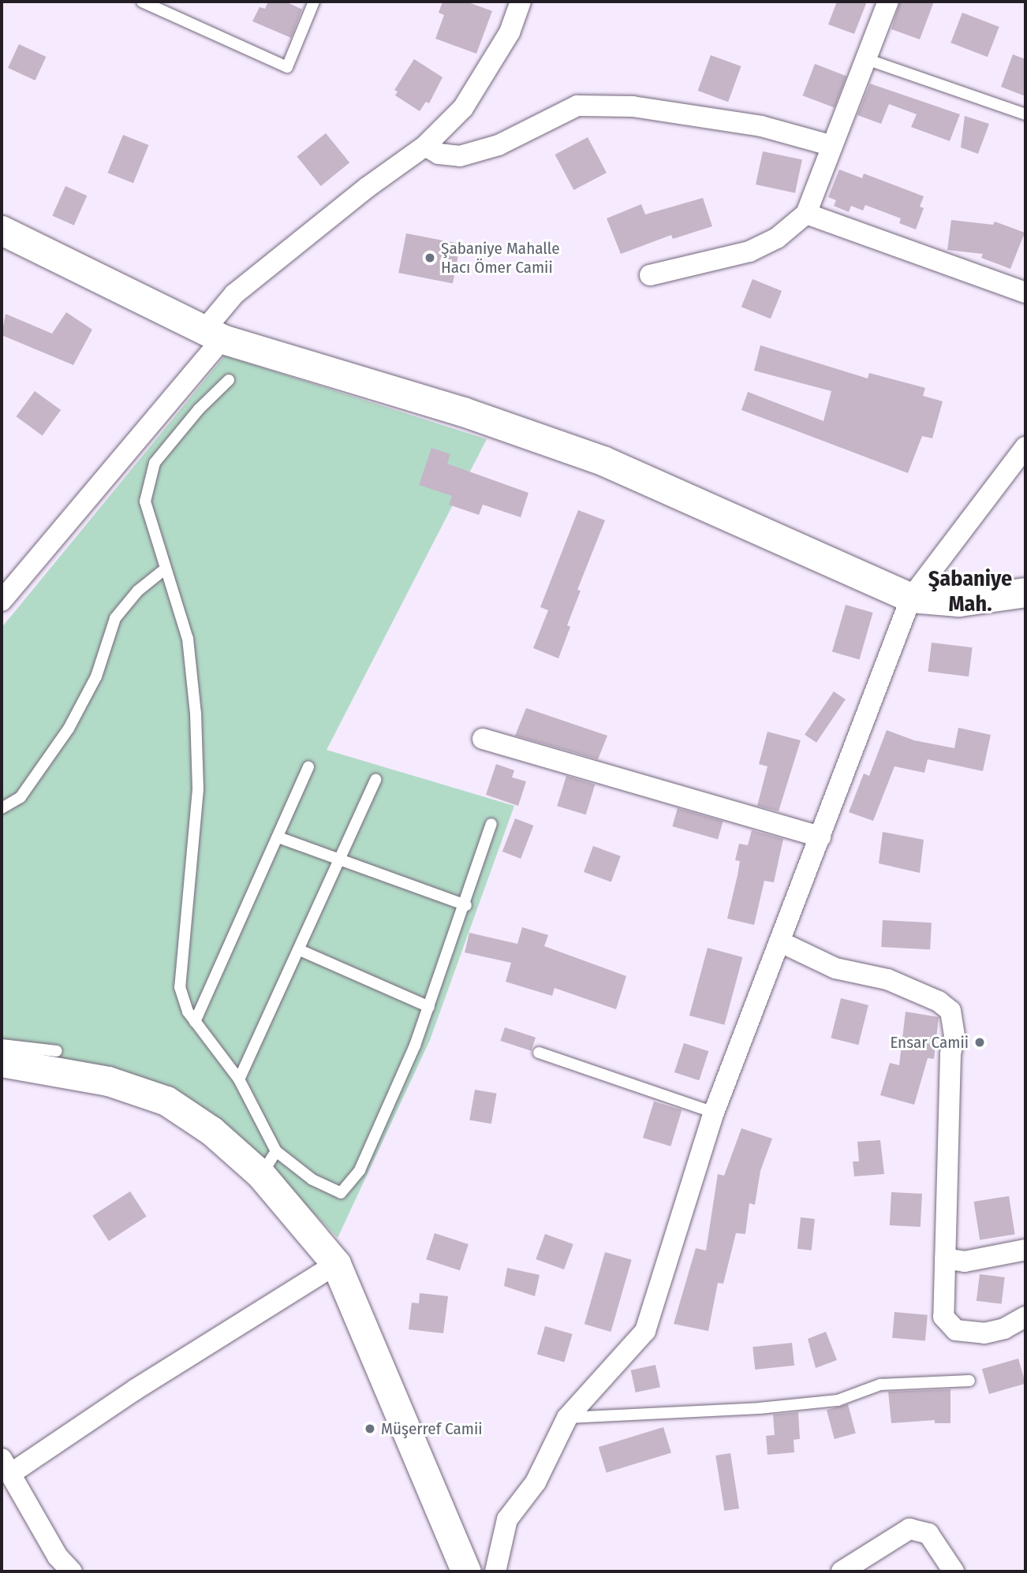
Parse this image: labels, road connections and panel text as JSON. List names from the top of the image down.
{
  "districts": ["Şabaniye Mah."],
  "places": ["Şabaniye Mahalle Hacı Ömer Camii", "Ensar Camii", "Müşerref Camii"]
}
